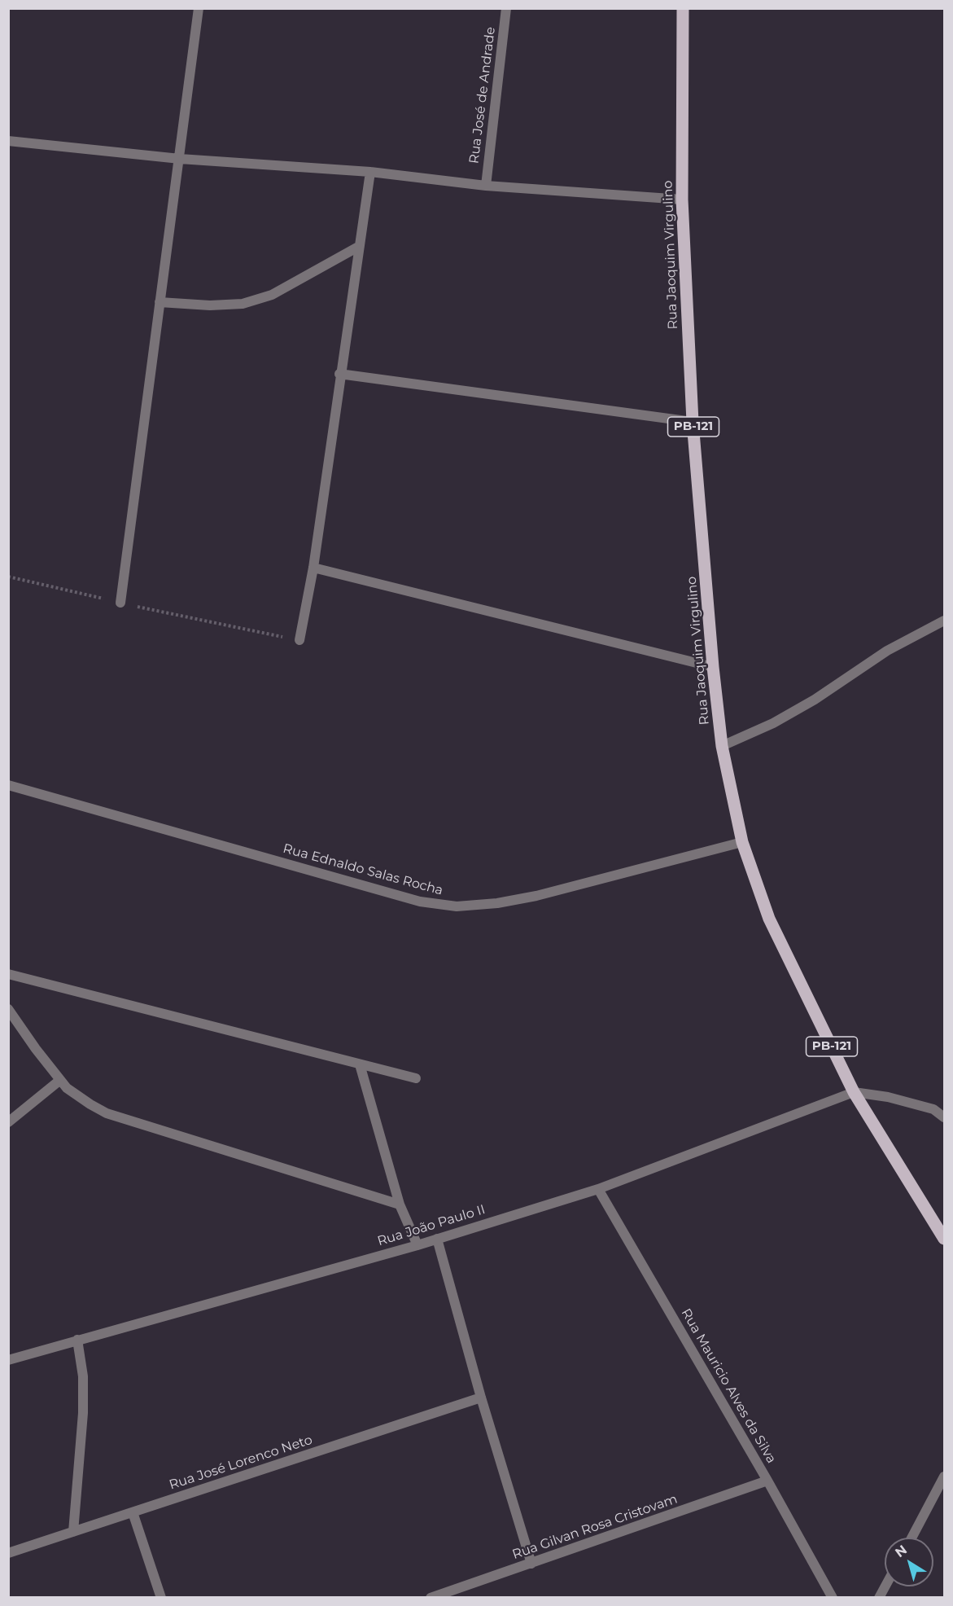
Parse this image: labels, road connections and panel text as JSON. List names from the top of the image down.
{
  "streets": {
    "main road": ["Rua Jaoquim Virgulino", "PB-121"],
    "street": [
      "Rua José de Andrade",
      "Rua Ednaldo Salas Rocha",
      "Rua João Paulo II",
      "Rua Mauricio Alves da Silva",
      "Rua José Lorenco Neto",
      "Rua Gilvan Rosa Cristovam"
    ]
  },
  "crossings": [
    ["Rua Jaoquim Virgulino", "Rua Ednaldo Salas Rocha"],
    ["Rua Jaoquim Virgulino", "Rua João Paulo II"],
    ["Rua João Paulo II", "Rua Mauricio Alves da Silva"],
    ["Rua Mauricio Alves da Silva", "Rua Gilvan Rosa Cristovam"]
  ],
  "north": "top left"
}
